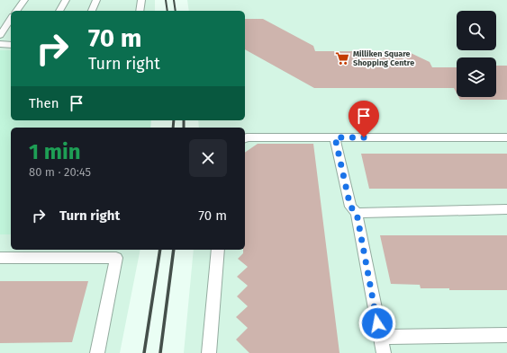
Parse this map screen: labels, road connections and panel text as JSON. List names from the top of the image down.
{
  "places": {
    "supermarket": ["Milliken Square Shopping Centre"]
  },
  "page": {
    "turn": ["70 m", "Turn right"],
    "then": "Then",
    "heading": ["1 min", "80 m · 20:45"],
    "list": [
      {
        "name": "Turn right",
        "value": "70 m"
      }
    ]
  }
}
